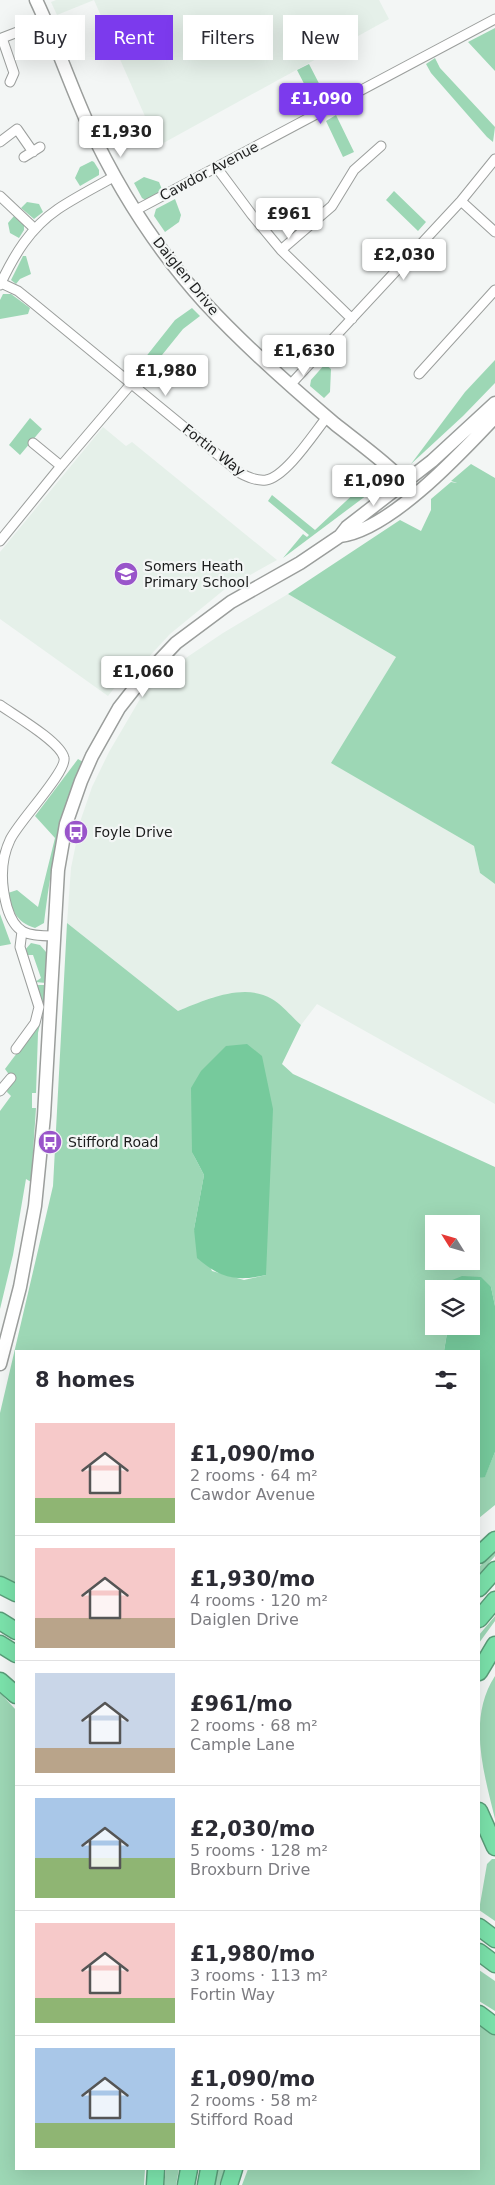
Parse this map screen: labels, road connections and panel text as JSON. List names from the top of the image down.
{
  "streets": {
    "main road": ["Daiglen Drive"],
    "street": ["Cawdor Avenue", "Fortin Way"]
  },
  "crossings": [
    ["Cawdor Avenue", "Daiglen Drive"],
    ["Daiglen Drive", "Fortin Way"]
  ],
  "places": {
    "school or university": ["Somers Heath Primary School"],
    "bus stop": ["Foyle Drive", "Stifford Road"]
  },
  "north": "top left",
  "page": {
    "chip": [
      "Buy",
      "Rent",
      "Filters",
      "New"
    ],
    "price": [
      "£1,090",
      "£1,930",
      "£961",
      "£2,030",
      "£1,630",
      "£1,980",
      "£1,090",
      "£1,060"
    ],
    "heading": "8 homes",
    "list": [
      {
        "name": "£1,090/mo",
        "note": "2 rooms · 64 m² · Cawdor Avenue"
      },
      {
        "name": "£1,930/mo",
        "note": "4 rooms · 120 m² · Daiglen Drive"
      },
      {
        "name": "£961/mo",
        "note": "2 rooms · 68 m² · Cample Lane"
      },
      {
        "name": "£2,030/mo",
        "note": "5 rooms · 128 m² · Broxburn Drive"
      },
      {
        "name": "£1,980/mo",
        "note": "3 rooms · 113 m² · Fortin Way"
      },
      {
        "name": "£1,090/mo",
        "note": "2 rooms · 58 m² · Stifford Road"
      }
    ]
  }
}
